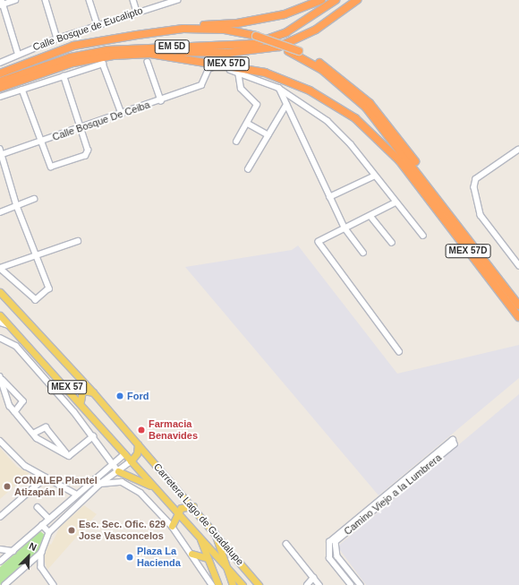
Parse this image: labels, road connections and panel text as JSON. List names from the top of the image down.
{
  "streets": {
    "highway": ["EM 5D", "MEX 57D"],
    "main road": ["MEX 57", "Carretera Lago de Guadalupe"],
    "street": ["Calle Bosque de Eucalipto", "Calle Bosque De Ceiba", "Camino Viejo a la Lumbrera"]
  },
  "crossings": [
    ["EM 5D", "MEX 57D"],
    ["MEX 57", "Carretera Lago de Guadalupe"]
  ],
  "places": [
    "Ford",
    "Farmacia Benavides",
    "CONALEP Plantel Atizapán II",
    "Esc. Sec. Ofic. 629 Jose Vasconcelos",
    "Plaza La Hacienda"
  ],
  "north": "top right"
}
